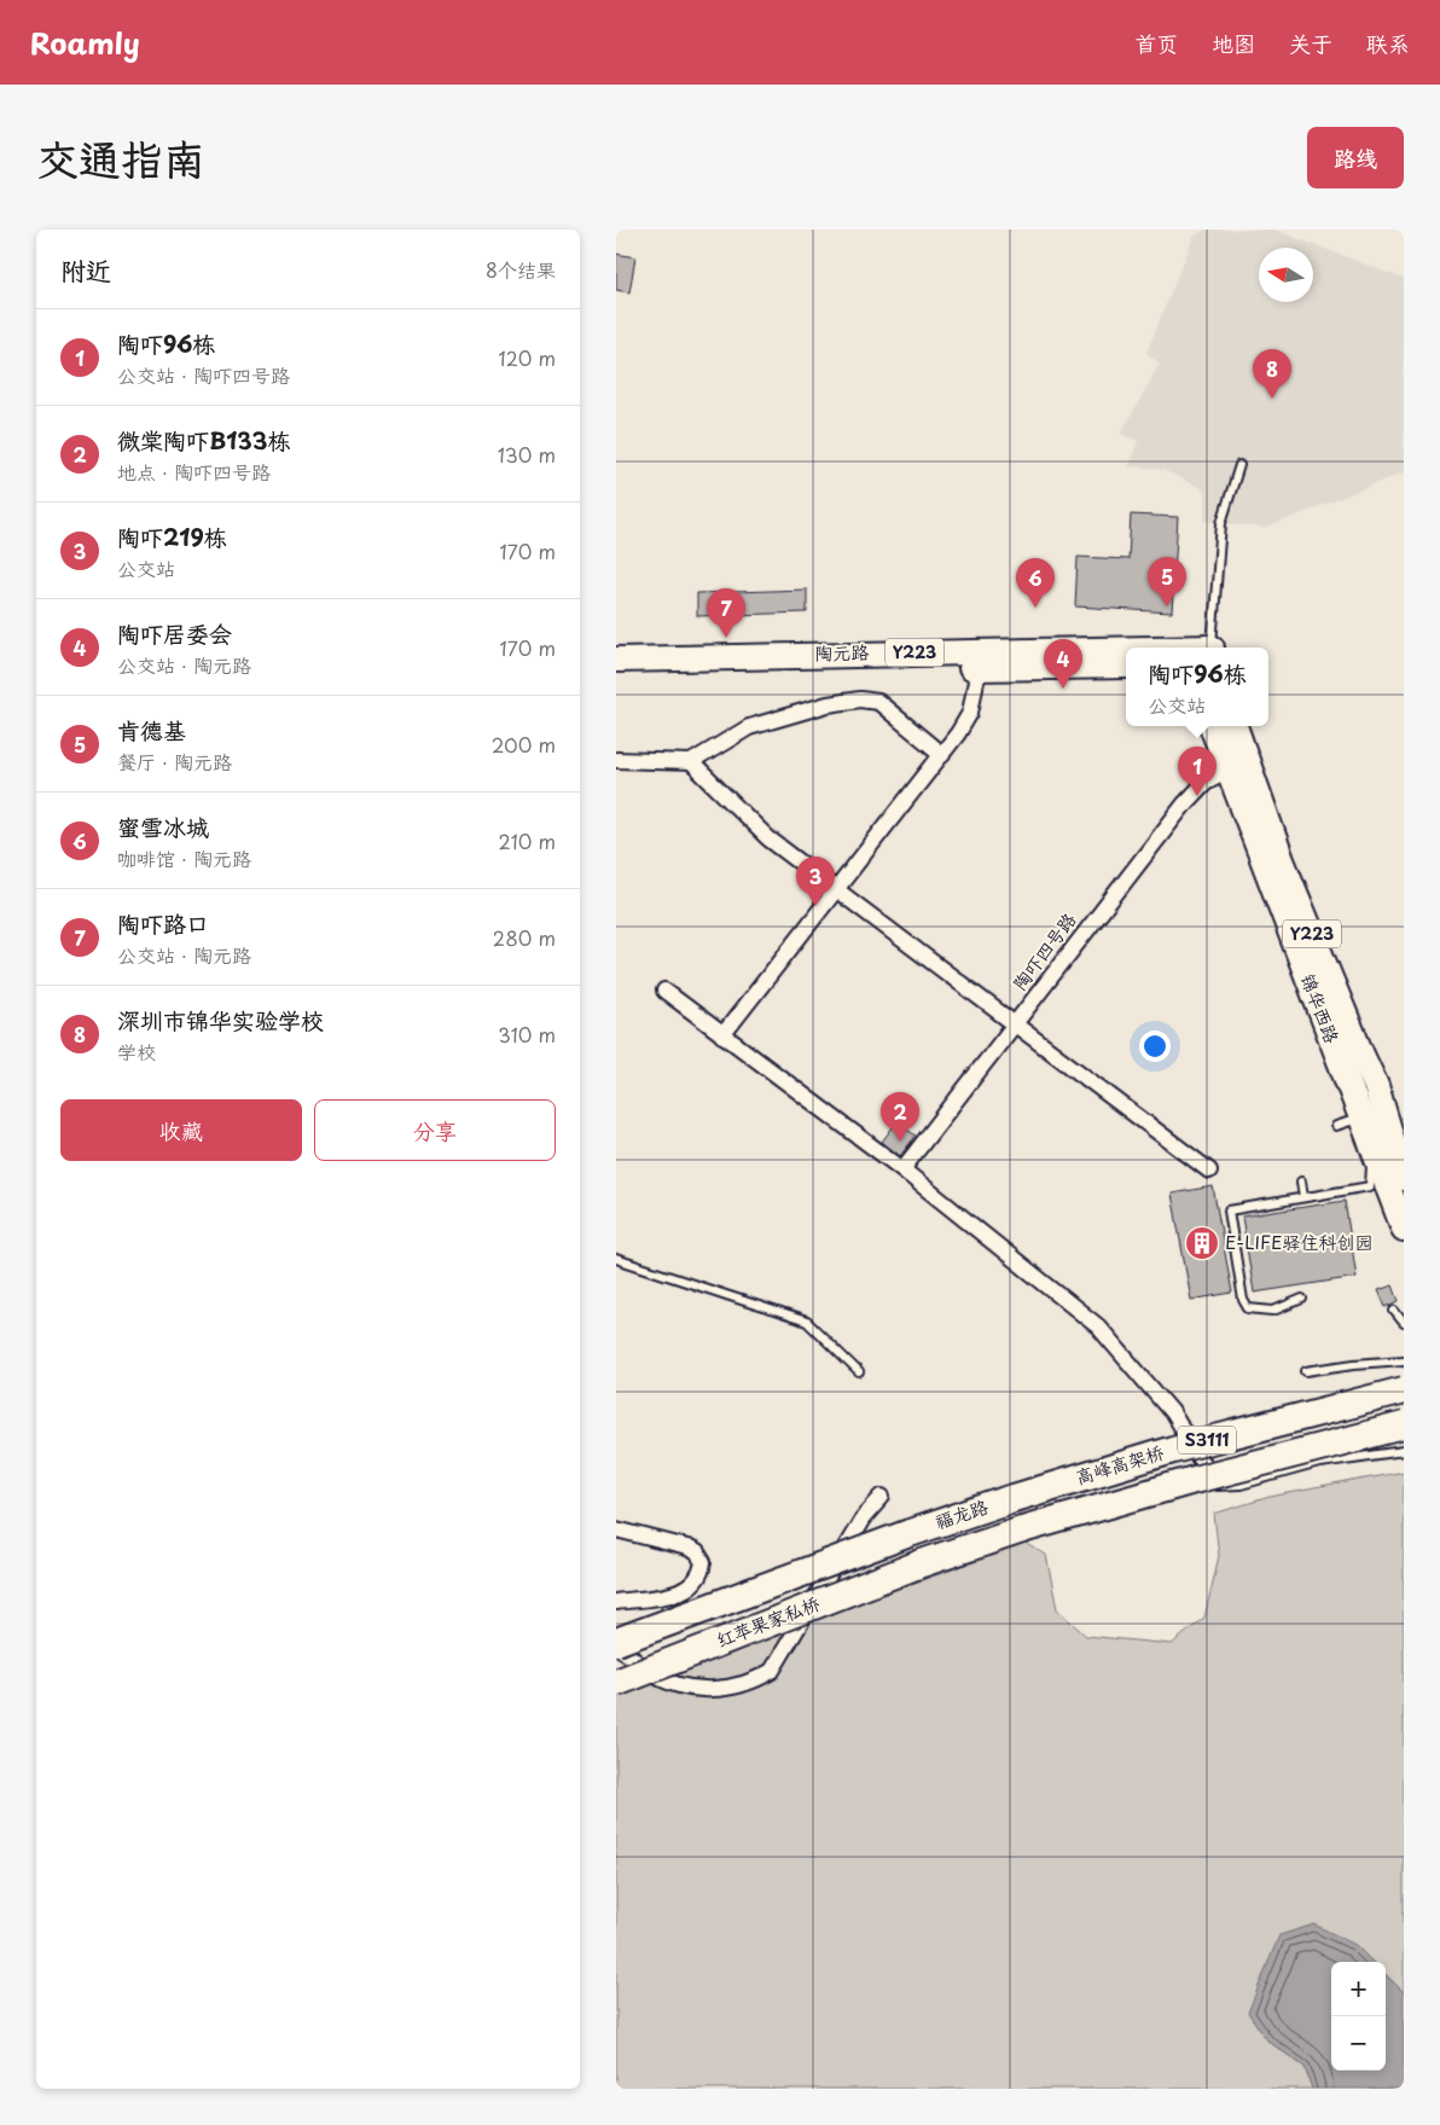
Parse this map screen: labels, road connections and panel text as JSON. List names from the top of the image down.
{
  "streets": {
    "highway": [
      "S3111",
      "高峰高架桥",
      "福龙路",
      "红苹果家私桥"
    ],
    "main road": ["Y223", "陶元路", "锦华西路"],
    "street": ["陶吓四号路"]
  },
  "crossings": [
    ["陶吓四号路", "锦华西路"],
    ["高峰高架桥", "福龙路"],
    ["福龙路", "红苹果家私桥"]
  ],
  "places": {
    "building": ["E-LIFE驿住科创园"]
  },
  "north": "left",
  "page": {
    "header": "Roamly",
    "nav": [
      "首页",
      "地图",
      "关于",
      "联系"
    ],
    "title": "交通指南",
    "buttons": [
      "路线",
      ["收藏", "分享"]
    ],
    "heading": ["附近", "8个结果"],
    "list": [
      {
        "mark": "1",
        "name": "陶吓96栋",
        "note": "公交站 · 陶吓四号路",
        "value": "120 m"
      },
      {
        "mark": "2",
        "name": "微棠陶吓B133栋",
        "note": "地点 · 陶吓四号路",
        "value": "130 m"
      },
      {
        "mark": "3",
        "name": "陶吓219栋",
        "note": "公交站",
        "value": "170 m"
      },
      {
        "mark": "4",
        "name": "陶吓居委会",
        "note": "公交站 · 陶元路",
        "value": "170 m"
      },
      {
        "mark": "5",
        "name": "肯德基",
        "note": "餐厅 · 陶元路",
        "value": "200 m"
      },
      {
        "mark": "6",
        "name": "蜜雪冰城",
        "note": "咖啡馆 · 陶元路",
        "value": "210 m"
      },
      {
        "mark": "7",
        "name": "陶吓路口",
        "note": "公交站 · 陶元路",
        "value": "280 m"
      },
      {
        "mark": "8",
        "name": "深圳市锦华实验学校",
        "note": "学校",
        "value": "310 m"
      }
    ],
    "pins": [
      "8",
      "5",
      "6",
      "7",
      "4",
      "1",
      "3",
      "2"
    ],
    "popup": ["陶吓96栋", "公交站"],
    "map_buttons": ["+", "−"]
  }
}
